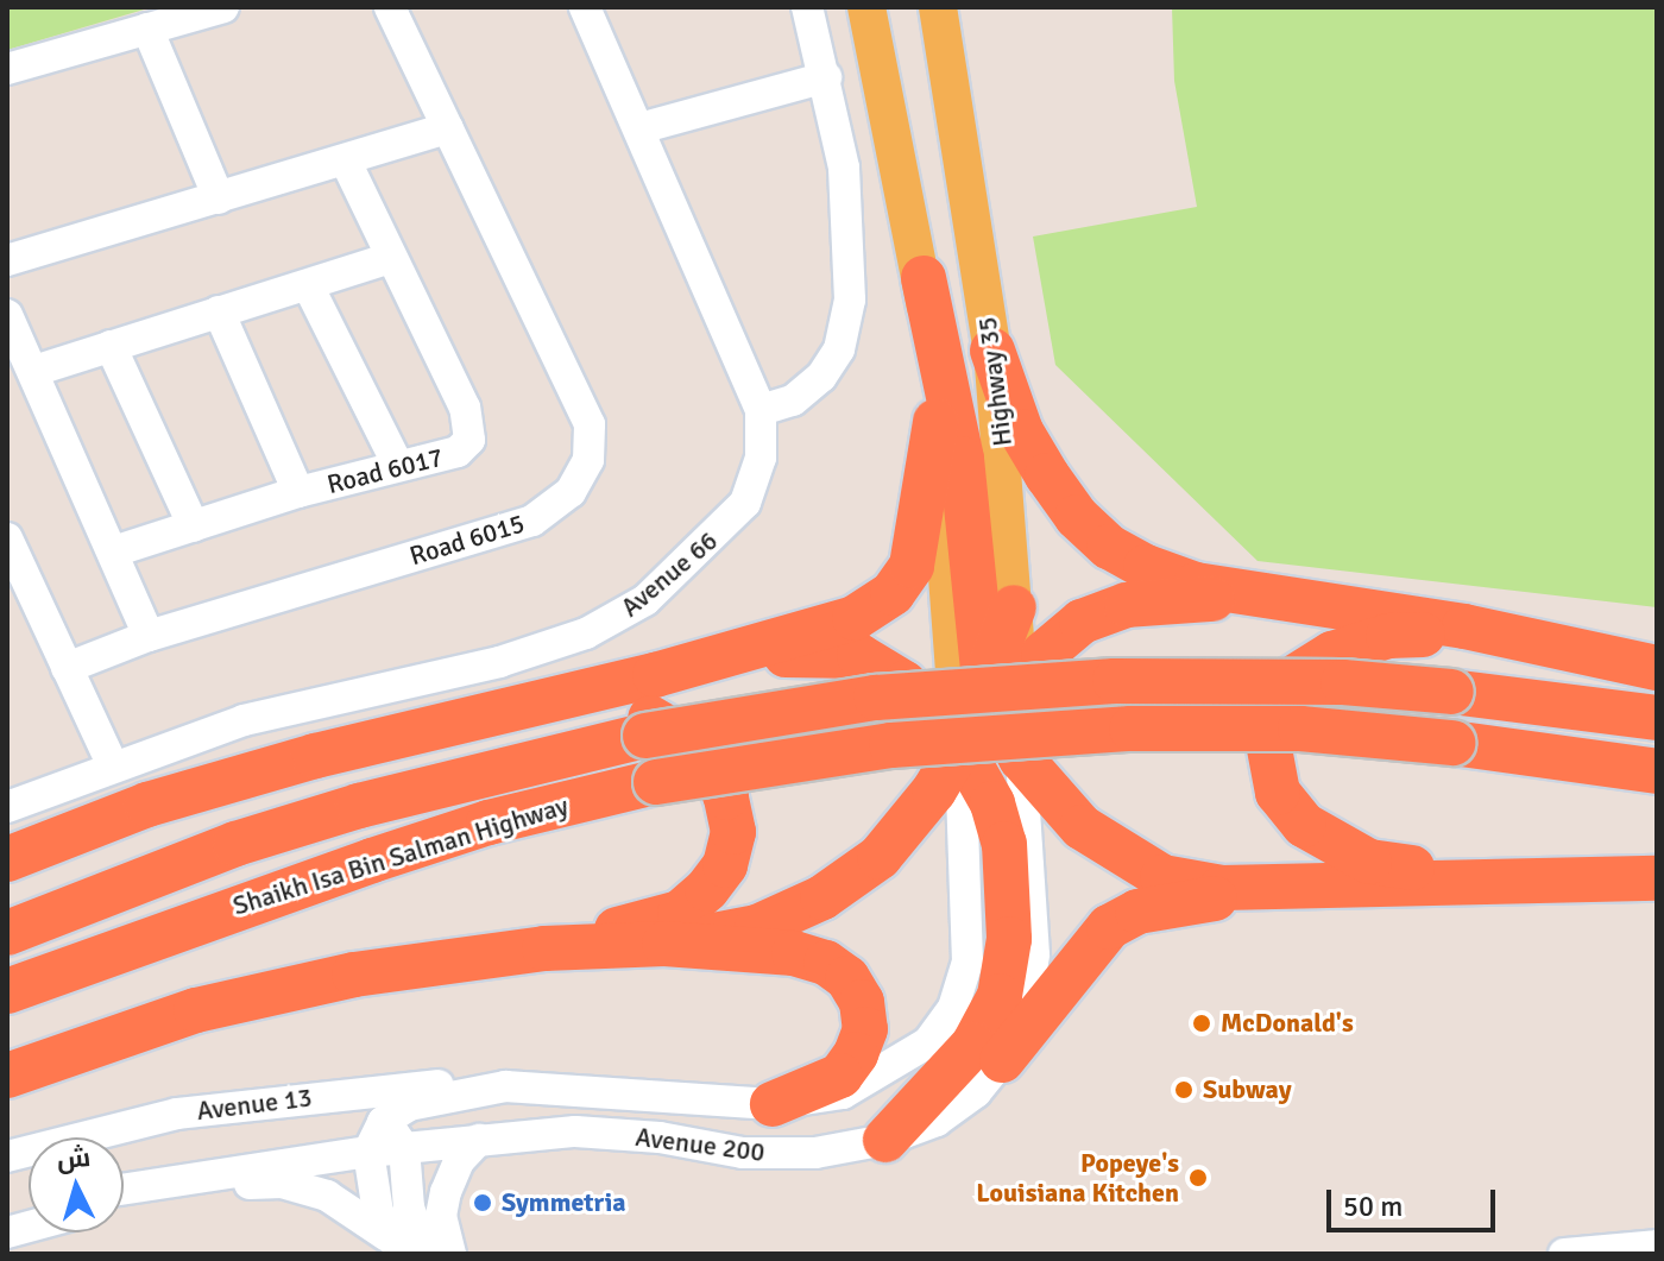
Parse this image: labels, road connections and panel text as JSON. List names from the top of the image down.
{
  "streets": {
    "highway": ["Shaikh Isa Bin Salman Highway"],
    "main road": ["Highway 35"],
    "street": [
      "Road 6017",
      "Road 6015",
      "Avenue 66",
      "Avenue 13",
      "Avenue 200"
    ]
  },
  "crossings": [
    ["Avenue 13", "Avenue 200"]
  ],
  "places": [
    "McDonald's",
    "Subway",
    "Popeye's Louisiana Kitchen",
    "Symmetria"
  ],
  "scale_bar": "50 m",
  "north": "top"
}
